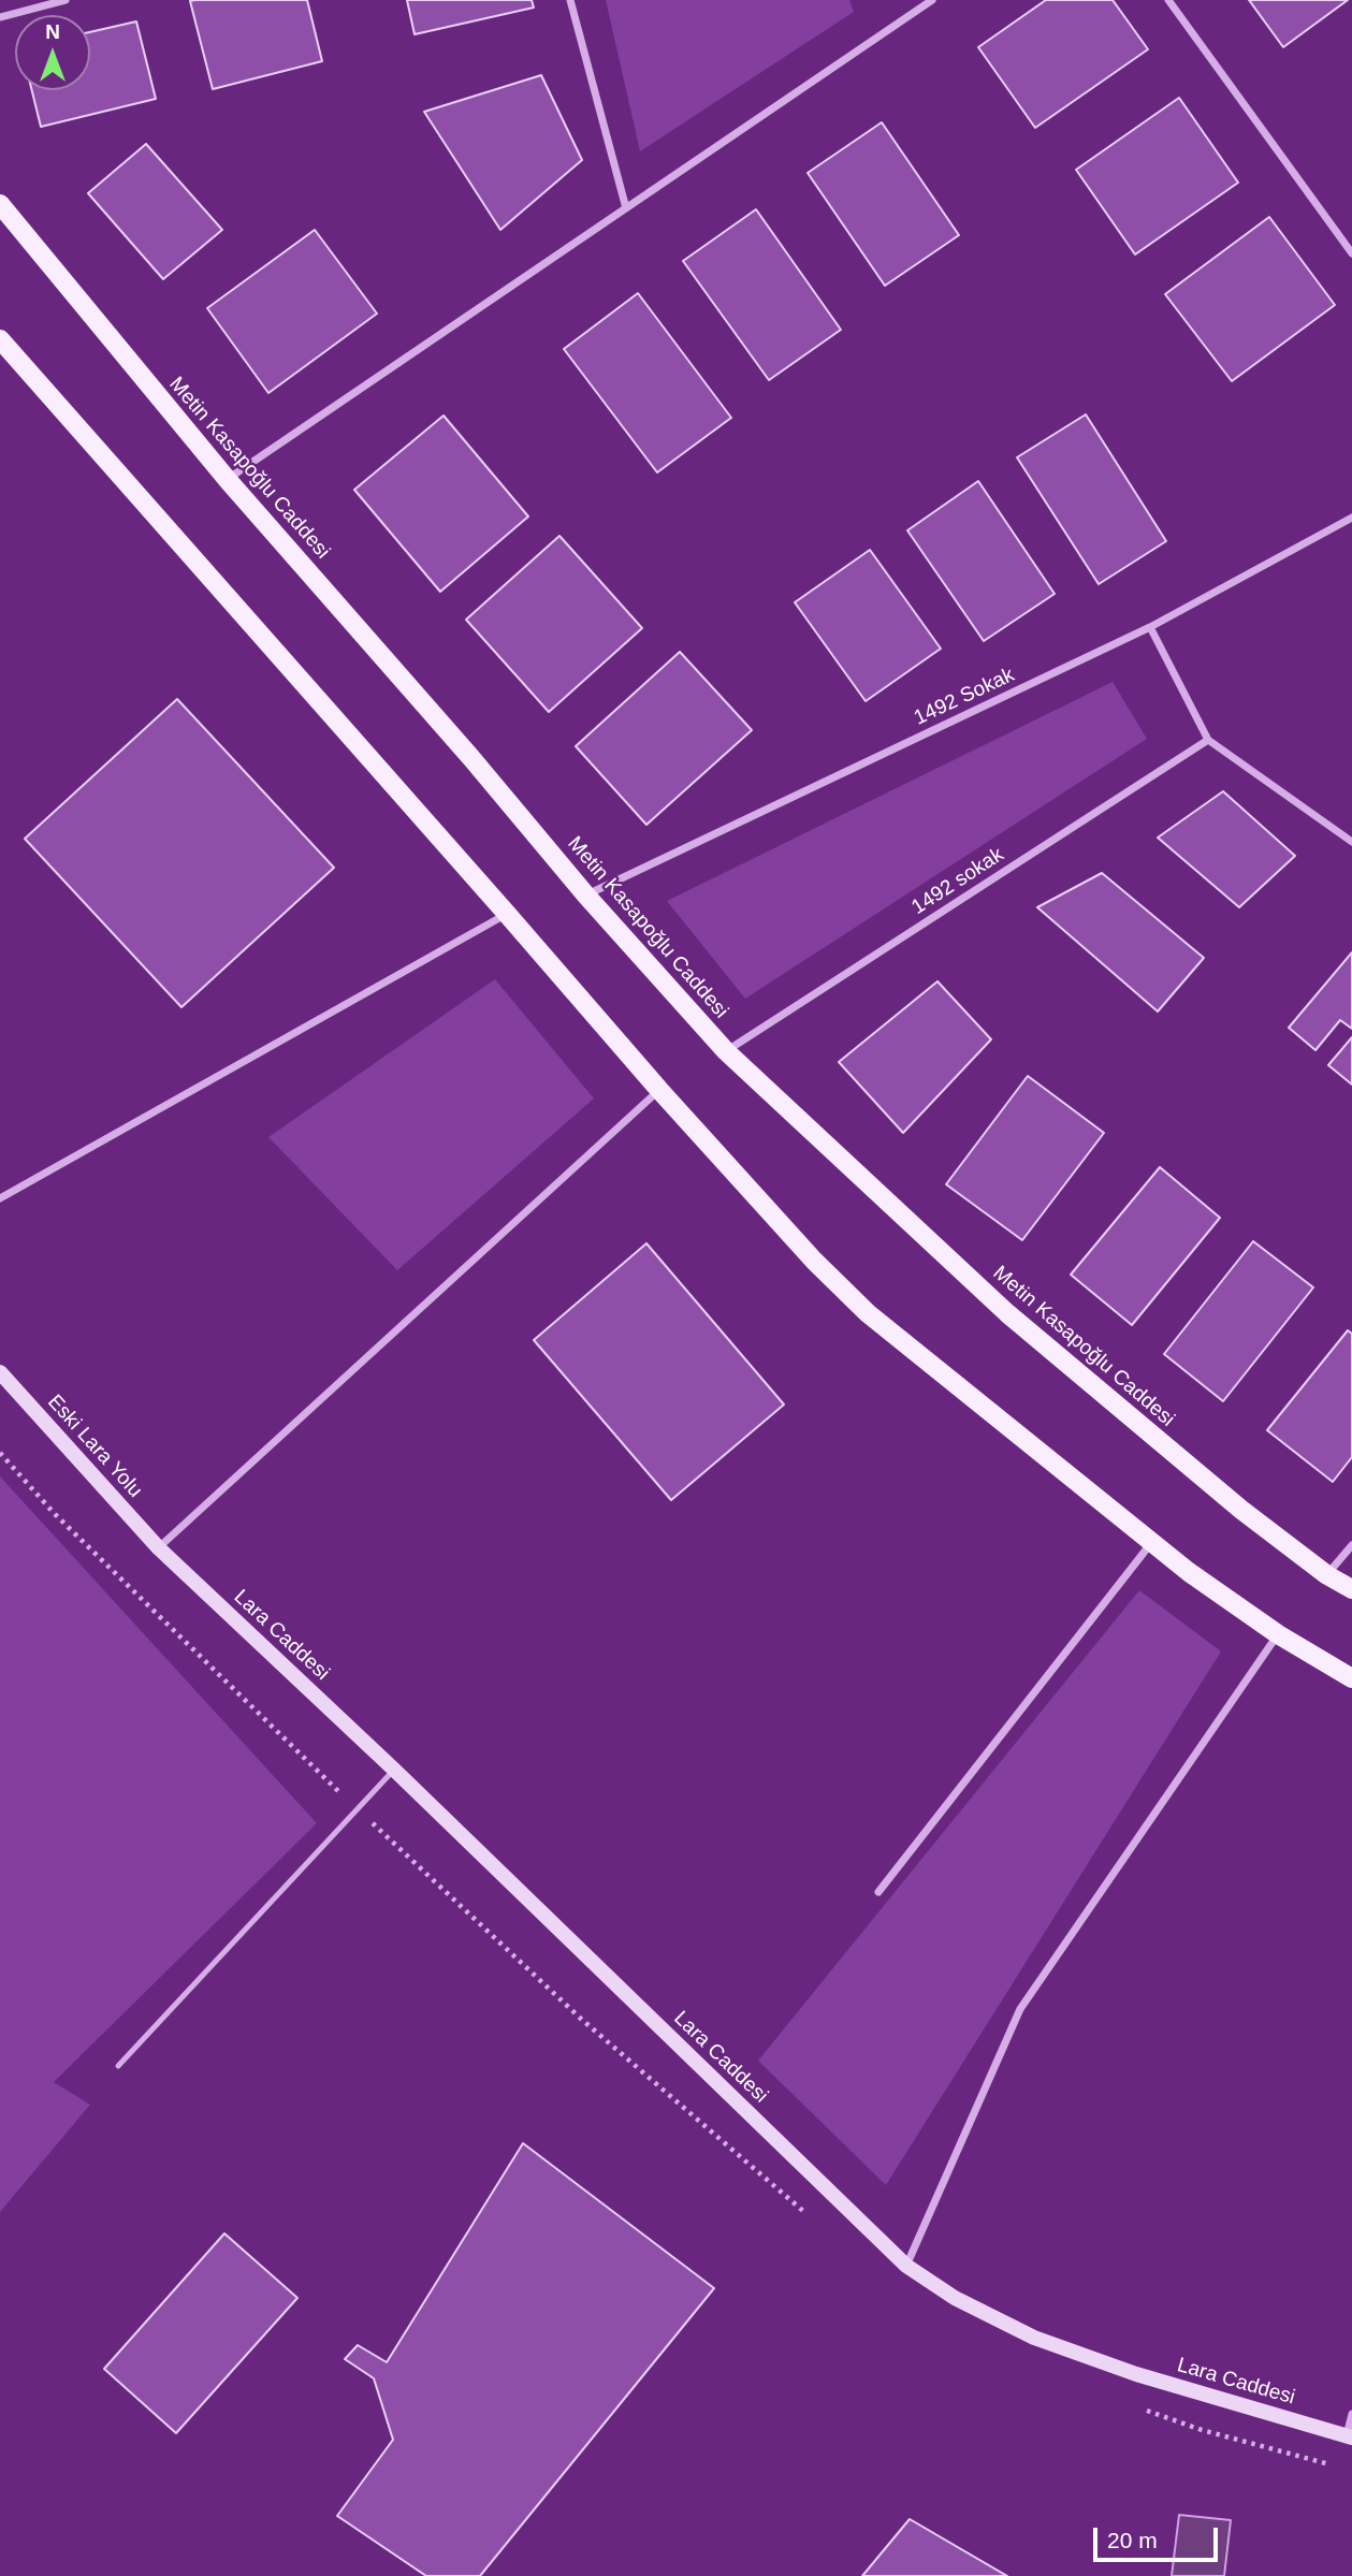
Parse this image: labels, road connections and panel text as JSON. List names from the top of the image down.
{
  "streets": {
    "main road": ["Metin Kasapoğlu Caddesi"],
    "street": [
      "1492 Sokak",
      "1492 sokak",
      "Eski Lara Yolu",
      "Lara Caddesi"
    ]
  },
  "crossings": [
    ["Metin Kasapoğlu Caddesi", "1492 Sokak"],
    ["Metin Kasapoğlu Caddesi", "1492 sokak"],
    ["Eski Lara Yolu", "Lara Caddesi"]
  ],
  "scale_bar": "20 m",
  "north": "top"
}
